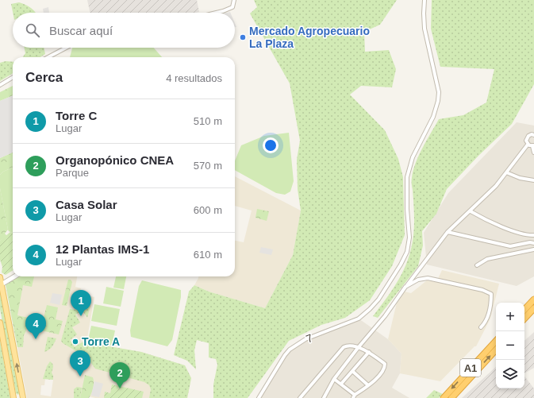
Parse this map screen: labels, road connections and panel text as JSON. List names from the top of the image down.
{
  "streets": {
    "highway": ["A1"],
    "street": ["7"]
  },
  "places": ["Mercado Agropecuario La Plaza", "Torre A"],
  "page": {
    "search": "Buscar aquí",
    "heading": ["Cerca", "4 resultados"],
    "list": [
      {
        "mark": "1",
        "name": "Torre C",
        "note": "Lugar",
        "value": "510 m"
      },
      {
        "mark": "2",
        "name": "Organopónico CNEA",
        "note": "Parque",
        "value": "570 m"
      },
      {
        "mark": "3",
        "name": "Casa Solar",
        "note": "Lugar",
        "value": "600 m"
      },
      {
        "mark": "4",
        "name": "12 Plantas IMS-1",
        "note": "Lugar",
        "value": "610 m"
      }
    ],
    "pins": [
      "1",
      "4",
      "3",
      "2"
    ],
    "map_buttons": ["+", "−"]
  }
}
